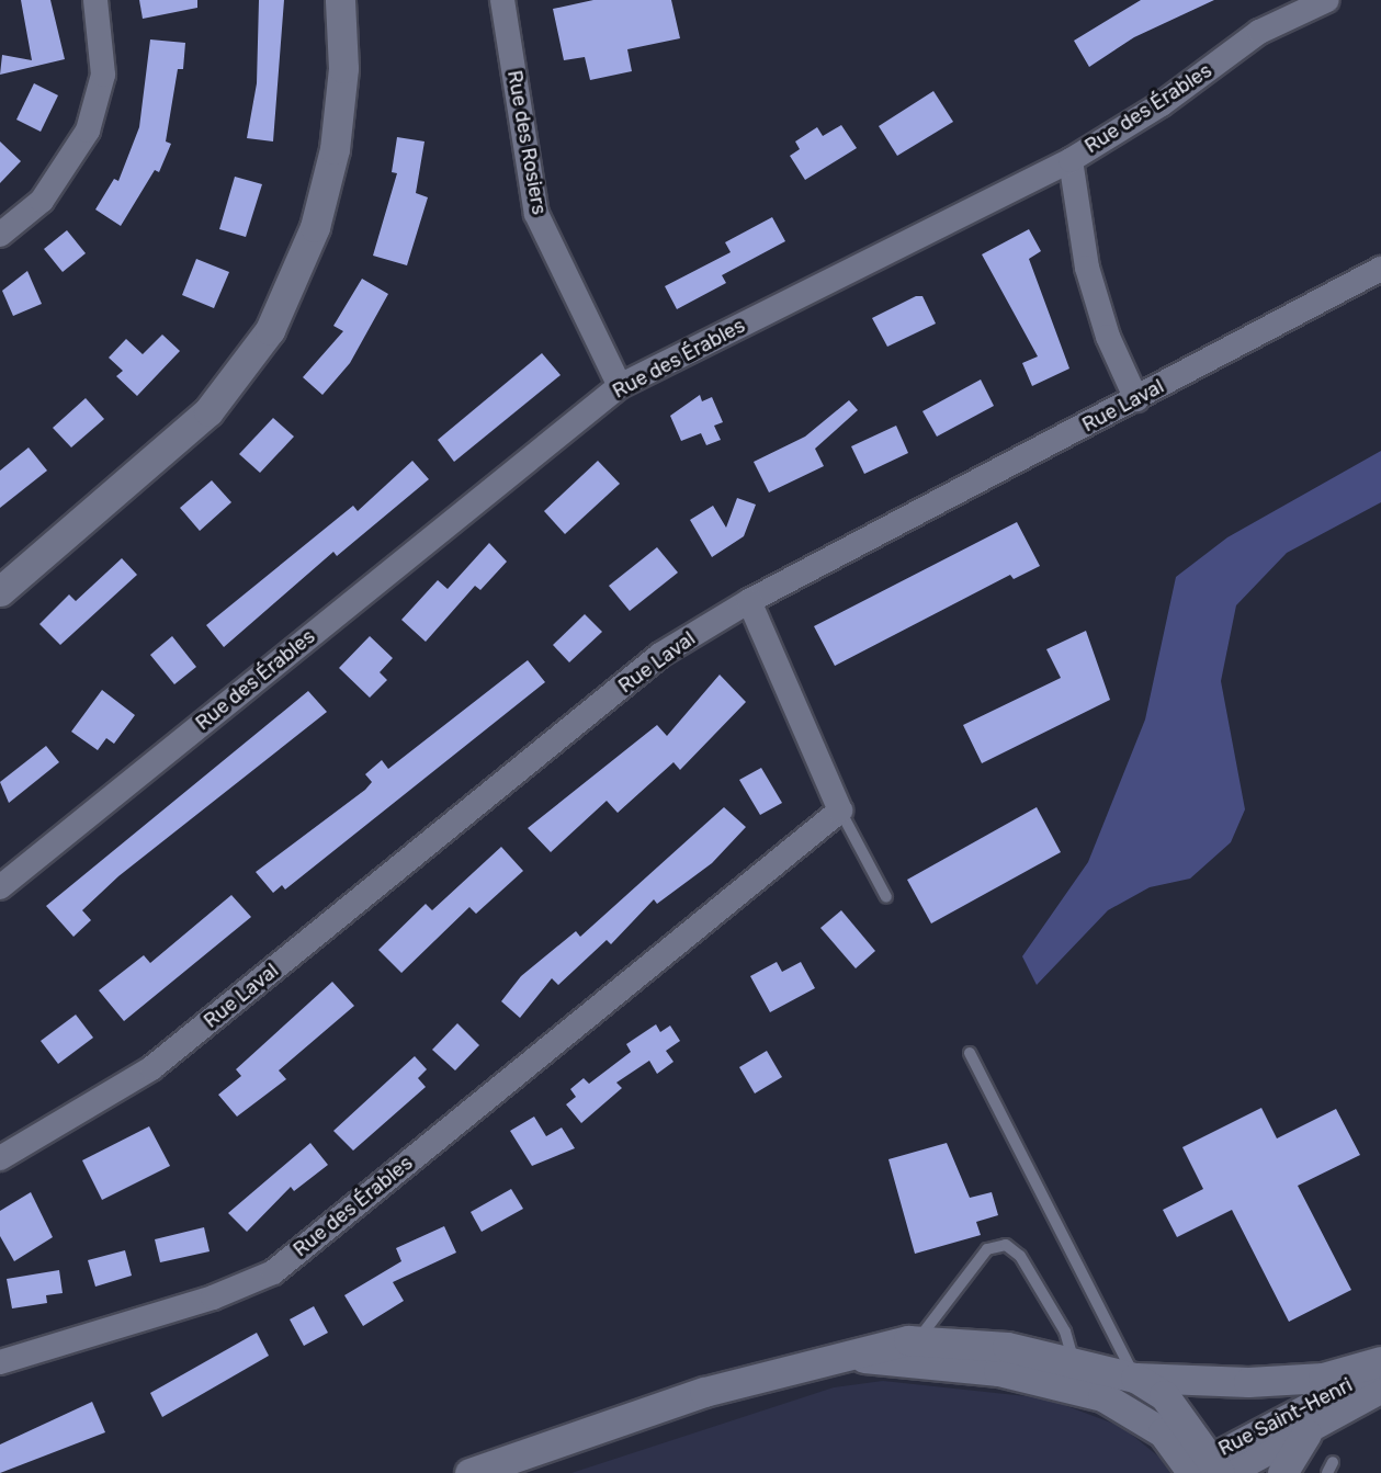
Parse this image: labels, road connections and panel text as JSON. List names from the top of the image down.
{
  "streets": {
    "street": [
      "Rue des Érables",
      "Rue des Rosiers",
      "Rue Laval",
      "Rue Saint-Henri"
    ]
  },
  "crossings": [
    ["Rue des Érables", "Rue des Rosiers"]
  ]
}
